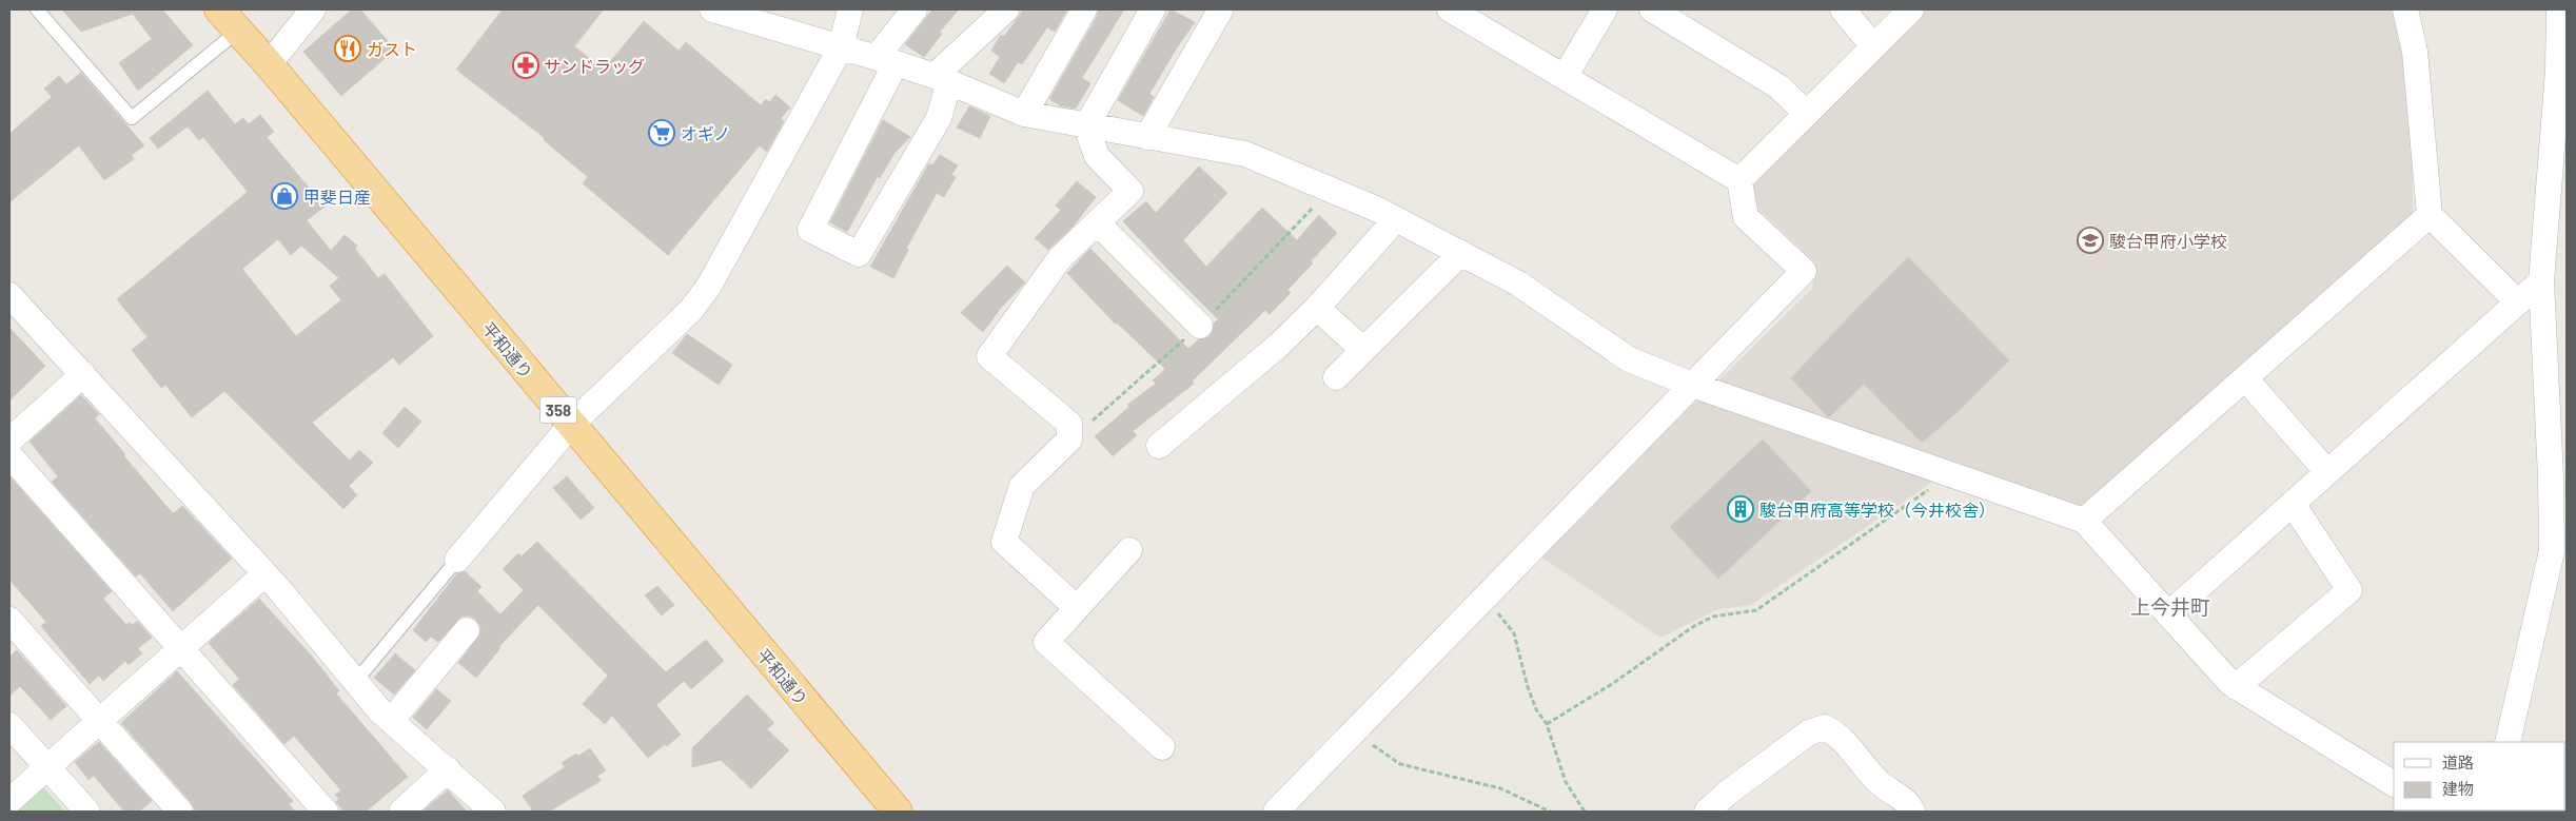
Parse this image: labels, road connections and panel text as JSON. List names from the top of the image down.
{
  "streets": {
    "highway": ["平和通り", "358"]
  },
  "districts": ["上今井町"],
  "places": {
    "restaurant": ["ガスト"],
    "pharmacy": ["サンドラッグ"],
    "supermarket": ["オギノ"],
    "shop": ["甲斐日産"],
    "school or university": ["駿台甲府小学校"],
    "building": ["駿台甲府高等学校（今井校舎）"]
  },
  "legend": ["道路", "建物"]
}
